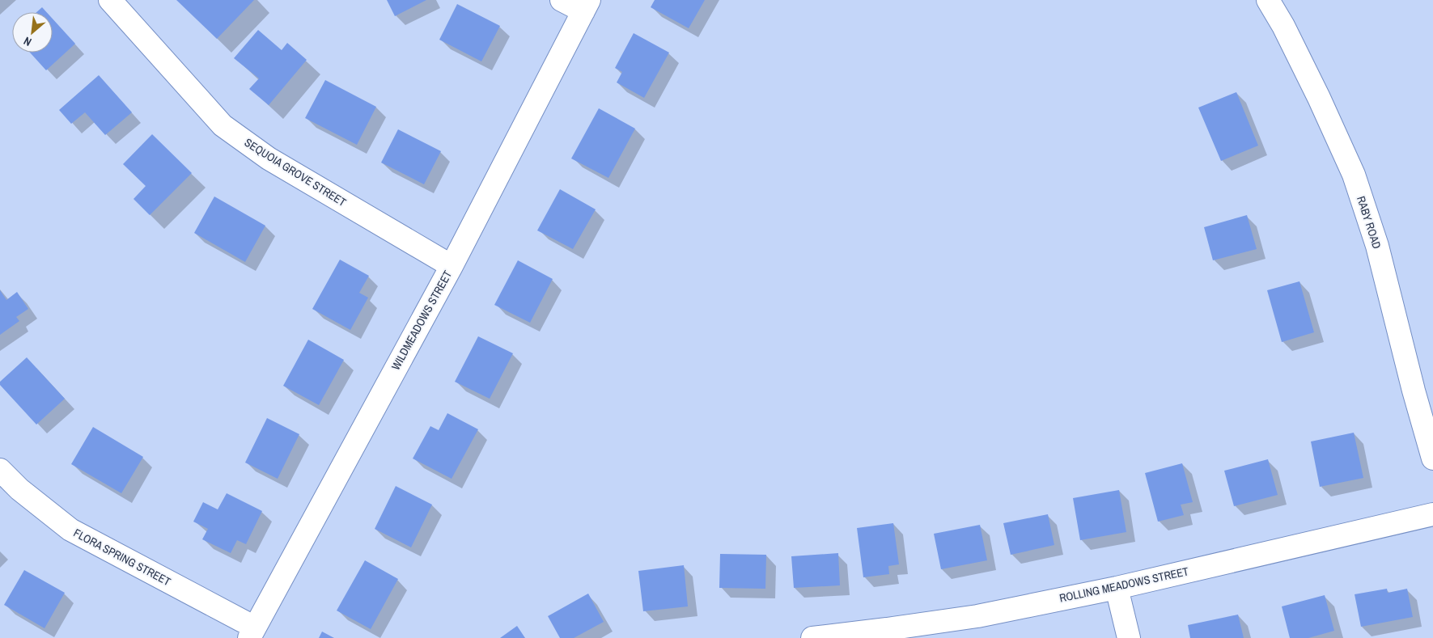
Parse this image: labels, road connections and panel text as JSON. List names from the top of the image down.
{
  "streets": {
    "street": [
      "SEQUOIA GROVE STREET",
      "RABY ROAD",
      "WILDMEADOWS STREET",
      "FLORA SPRING STREET",
      "ROLLING MEADOWS STREET"
    ]
  },
  "crossings": [
    ["SEQUOIA GROVE STREET", "WILDMEADOWS STREET"],
    ["WILDMEADOWS STREET", "FLORA SPRING STREET"]
  ],
  "north": "bottom left"
}
